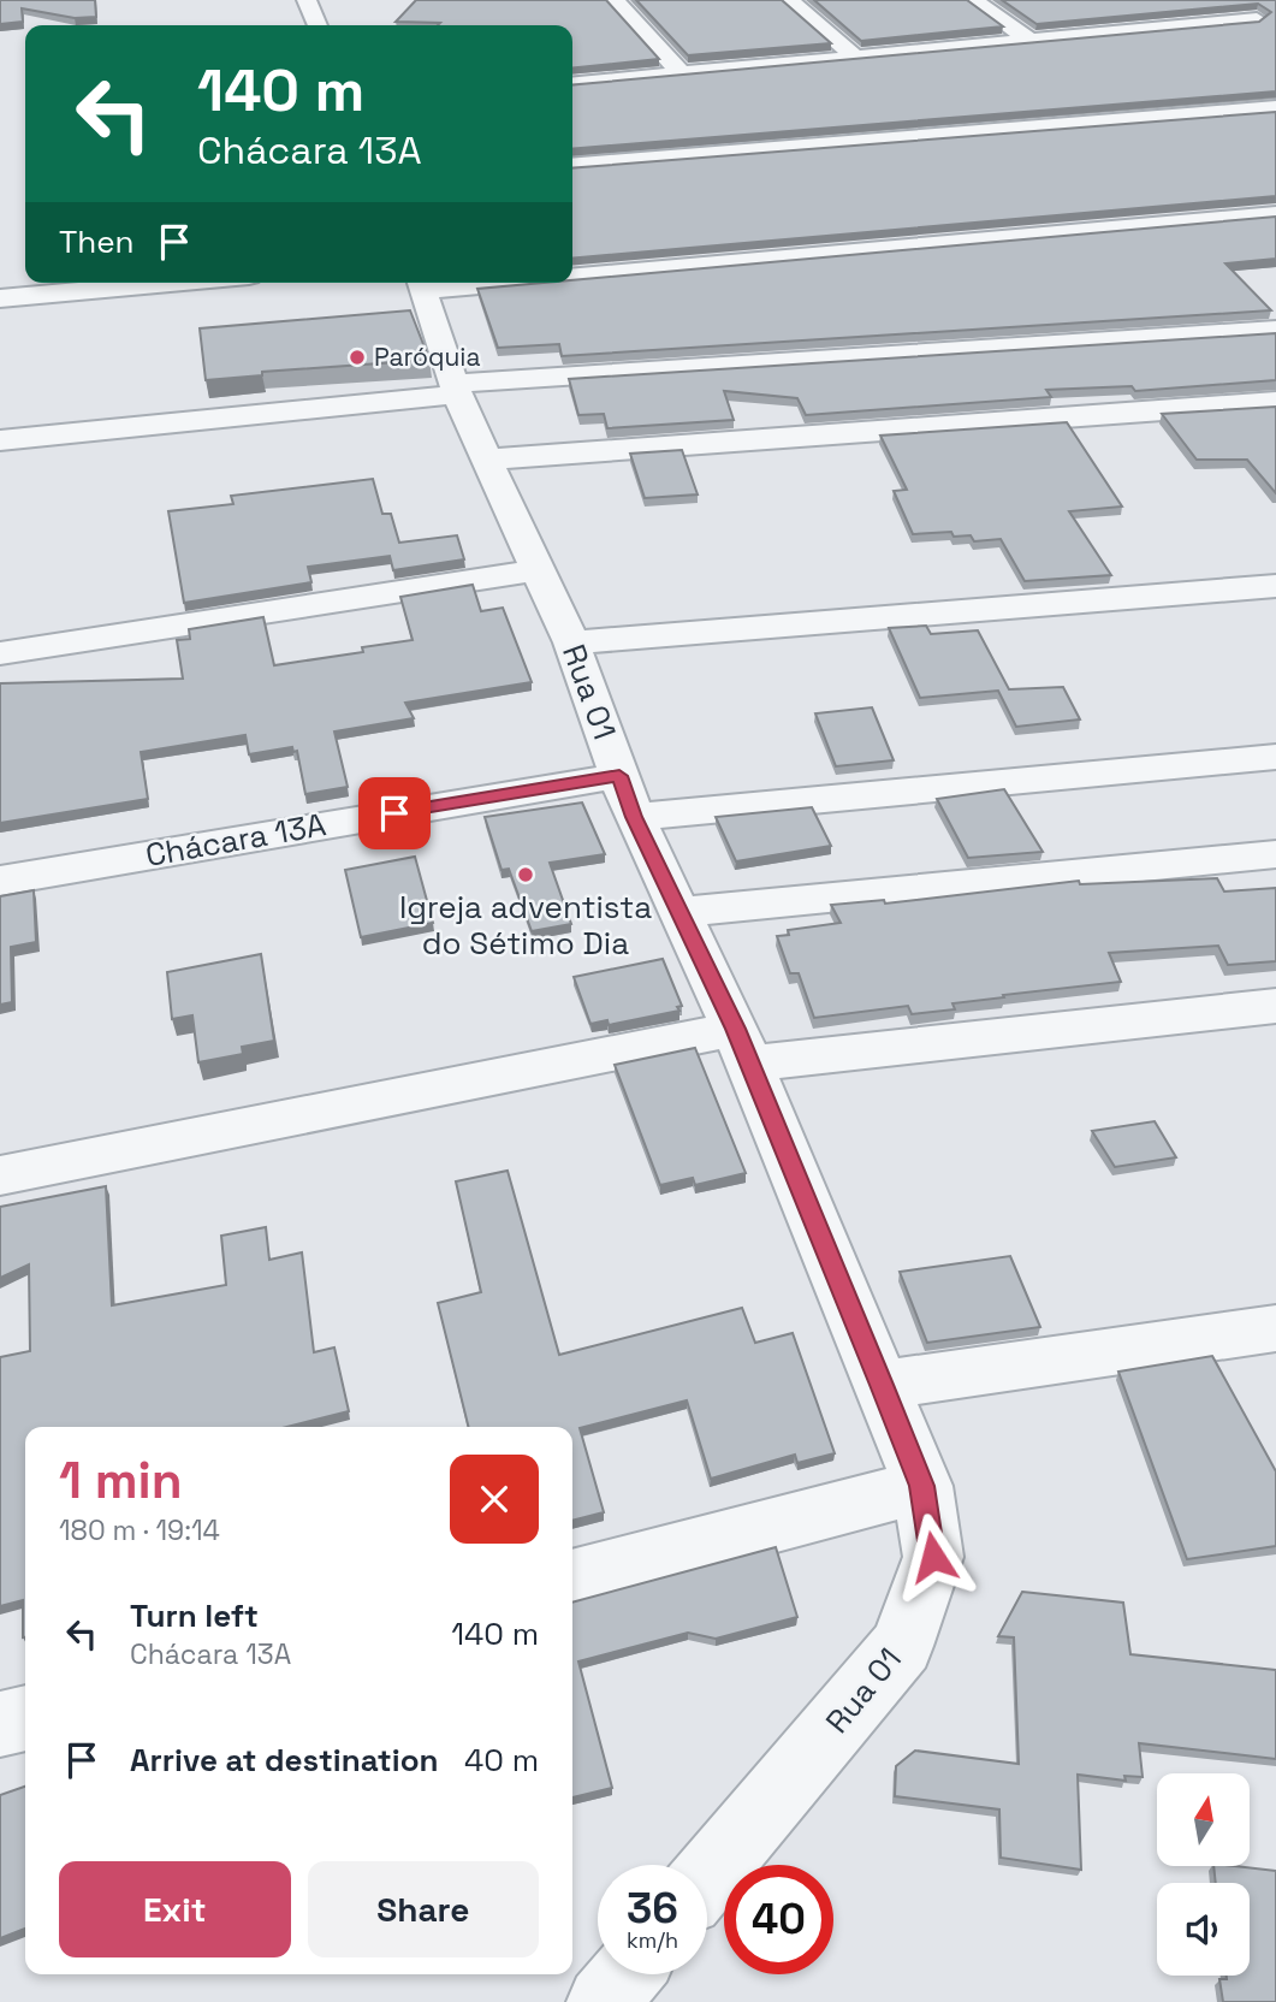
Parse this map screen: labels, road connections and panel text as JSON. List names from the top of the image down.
{
  "streets": {
    "street": ["Rua 01", "Chácara 13A"]
  },
  "crossings": [
    ["Rua 01", "Chácara 13A"]
  ],
  "places": ["Paróquia", "Igreja adventista do Sétimo Dia"],
  "north": "top",
  "page": {
    "turn": ["140 m", "Chácara 13A"],
    "then": "Then",
    "heading": ["1 min", "180 m · 19:14"],
    "list": [
      {
        "name": "Turn left",
        "note": "Chácara 13A",
        "value": "140 m"
      },
      {
        "name": "Arrive at destination",
        "value": "40 m"
      }
    ],
    "buttons": ["Exit", "Share"],
    "speed": "36 km/h",
    "limit": "40"
  }
}
